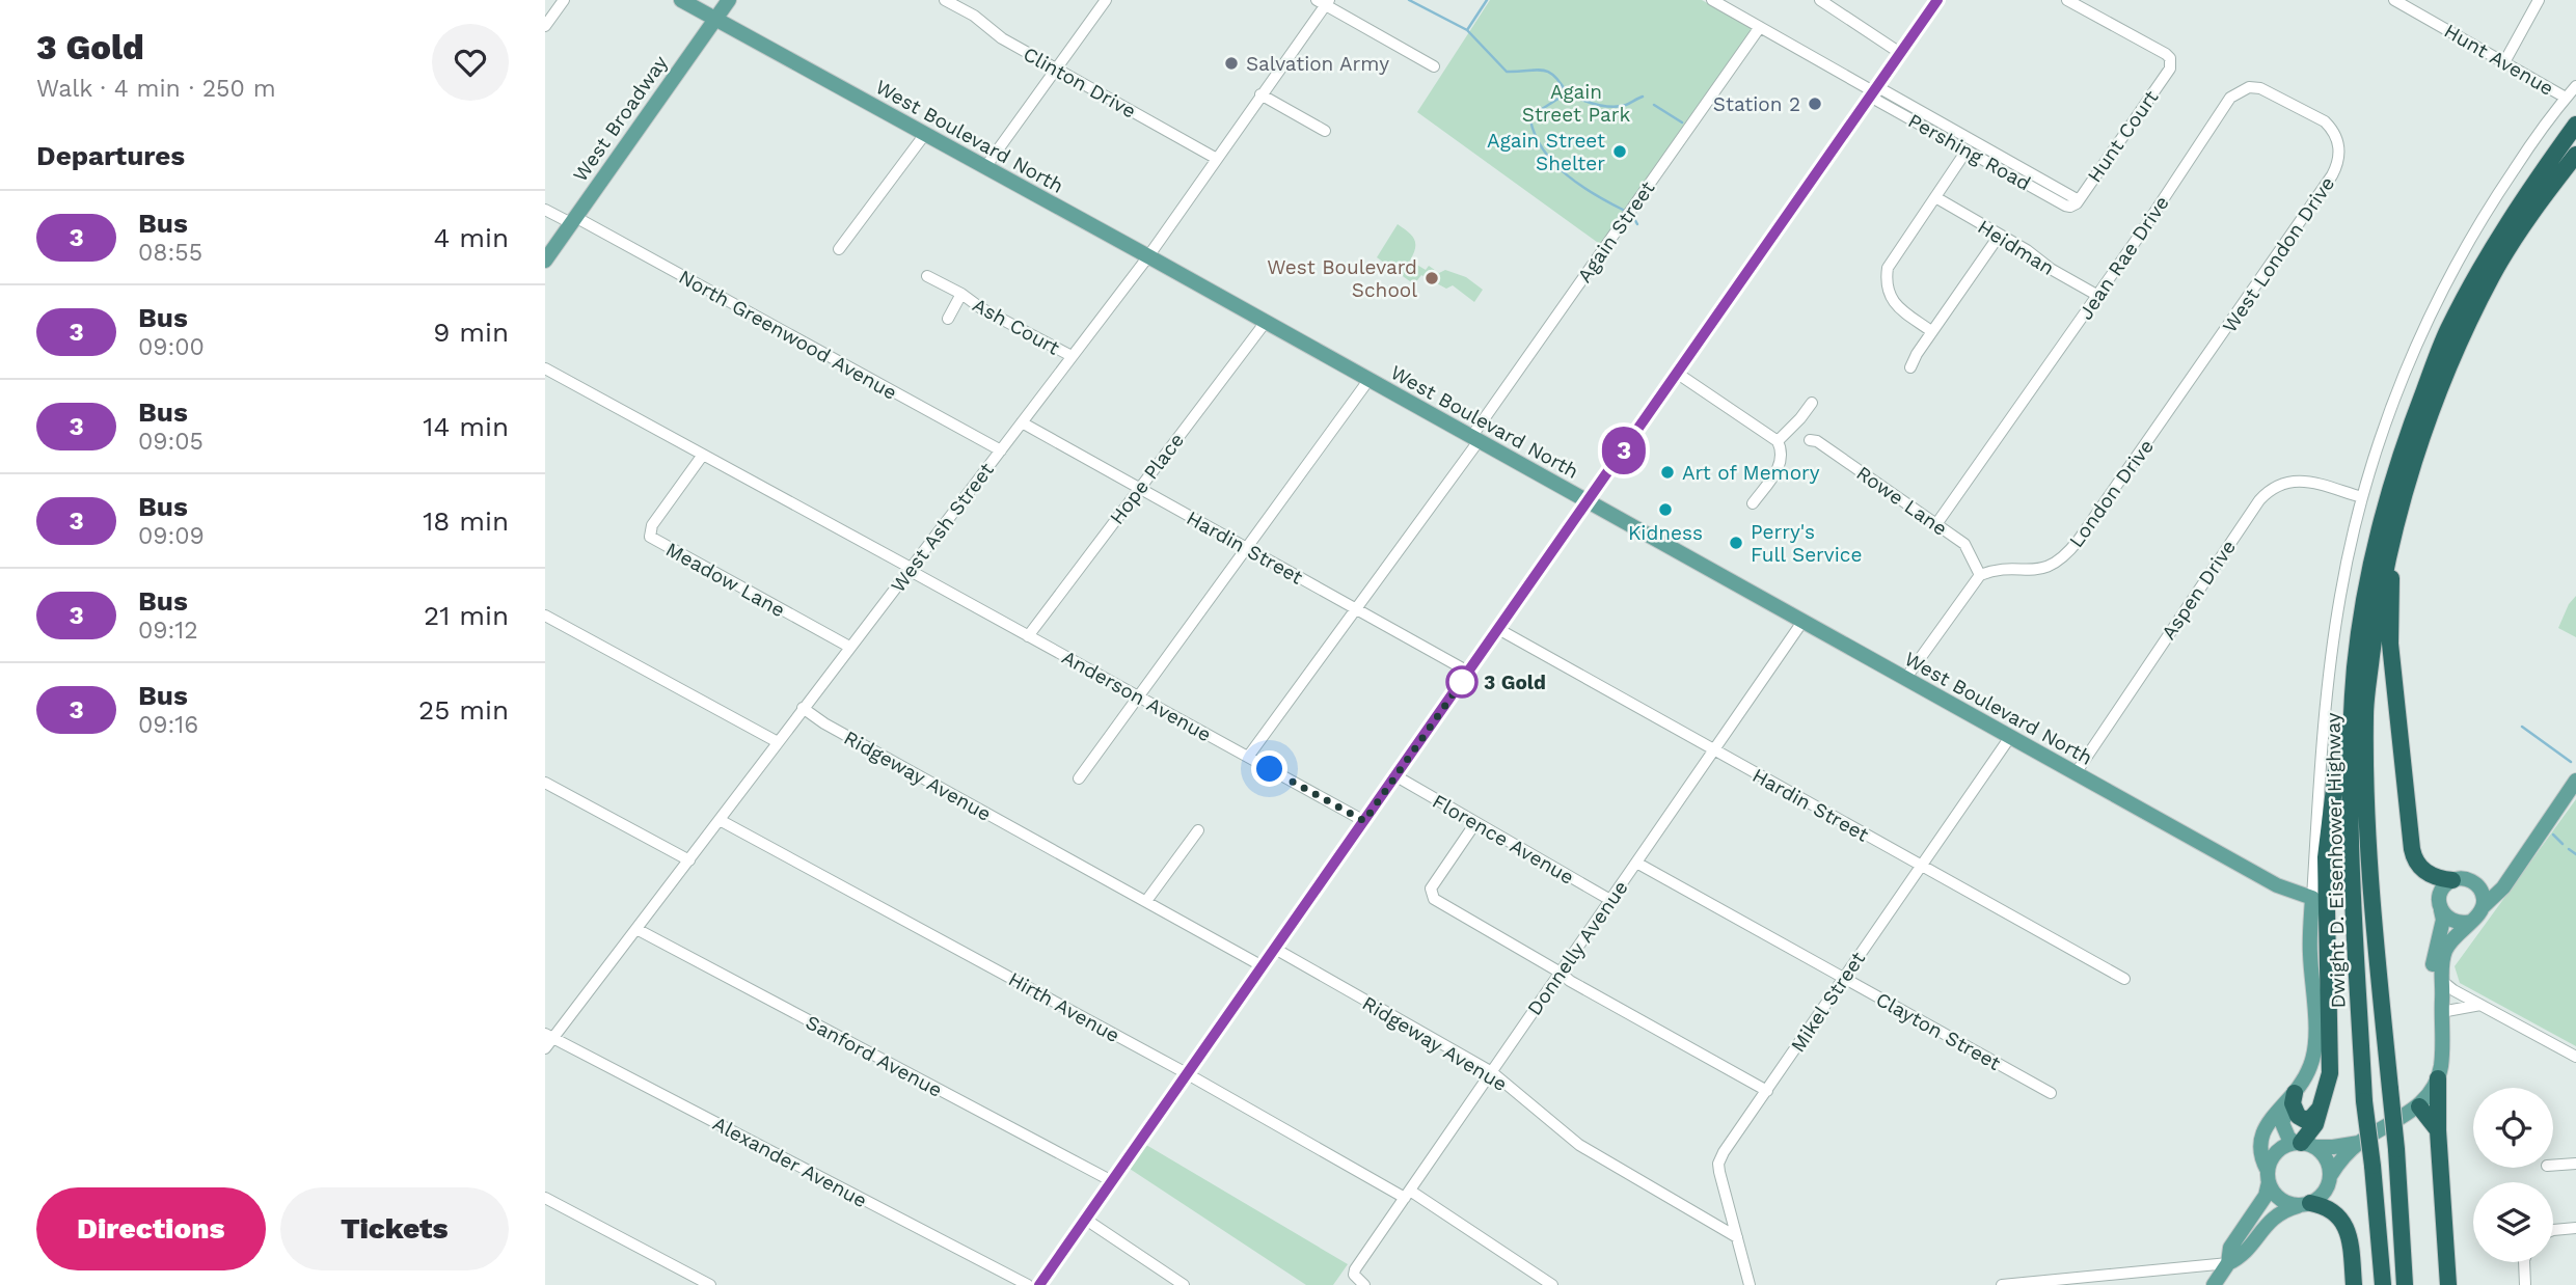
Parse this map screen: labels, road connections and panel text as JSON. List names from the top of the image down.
{
  "streets": {
    "highway": ["Dwight D. Eisenhower Highway"],
    "main road": ["West Broadway", "West Boulevard North"],
    "street": [
      "Hunt Avenue",
      "Clinton Drive",
      "Hunt Court",
      "Pershing Road",
      "Again Street",
      "Heidman",
      "West London Drive",
      "Jean Rae Drive",
      "Ash Court",
      "North Greenwood Avenue",
      "Hope Place",
      "London Drive",
      "Rowe Lane",
      "West Ash Street",
      "Hardin Street",
      "Meadow Lane",
      "Aspen Drive",
      "Anderson Avenue",
      "Ridgeway Avenue",
      "Florence Avenue",
      "Donnelly Avenue",
      "Mikel Street",
      "Hirth Avenue",
      "Clayton Street",
      "Sanford Avenue",
      "Alexander Avenue"
    ]
  },
  "crossings": [
    ["Clinton Drive", "West Ash Street"],
    ["West Broadway", "West Boulevard North"],
    ["West Broadway", "North Greenwood Avenue"],
    ["West Boulevard North", "Again Street"],
    ["West Boulevard North", "Hope Place"],
    ["West Boulevard North", "West Ash Street"],
    ["West Boulevard North", "Aspen Drive"],
    ["West Boulevard North", "Donnelly Avenue"],
    ["West Boulevard North", "Mikel Street"],
    ["Hunt Court", "Pershing Road"],
    ["Pershing Road", "Again Street"],
    ["Again Street", "Hardin Street"],
    ["Again Street", "Anderson Avenue"],
    ["Heidman", "Jean Rae Drive"],
    ["West London Drive", "Jean Rae Drive"],
    ["West London Drive", "London Drive"],
    ["Jean Rae Drive", "Rowe Lane"],
    ["Ash Court", "West Ash Street"],
    ["North Greenwood Avenue", "West Ash Street"],
    ["Hope Place", "Hardin Street"],
    ["Hope Place", "Anderson Avenue"],
    ["London Drive", "Rowe Lane"],
    ["West Ash Street", "Hardin Street"],
    ["West Ash Street", "Meadow Lane"],
    ["West Ash Street", "Anderson Avenue"],
    ["West Ash Street", "Ridgeway Avenue"],
    ["West Ash Street", "Hirth Avenue"],
    ["West Ash Street", "Sanford Avenue"],
    ["West Ash Street", "Alexander Avenue"],
    ["Hardin Street", "Donnelly Avenue"],
    ["Hardin Street", "Mikel Street"],
    ["Meadow Lane", "Anderson Avenue"],
    ["Ridgeway Avenue", "Donnelly Avenue"],
    ["Ridgeway Avenue", "Mikel Street"],
    ["Florence Avenue", "Donnelly Avenue"],
    ["Donnelly Avenue", "Hirth Avenue"],
    ["Donnelly Avenue", "Clayton Street"],
    ["Mikel Street", "Clayton Street"]
  ],
  "parks": ["Again Street Park"],
  "places": [
    "Salvation Army",
    "Station 2",
    "Again Street Shelter",
    "West Boulevard School",
    "Art of Memory",
    "Kidness",
    "Perry's Full Service",
    "3 Gold"
  ],
  "lines": ["bus line 3"],
  "page": {
    "heading": [
      ["3 Gold", "Walk · 4 min · 250 m"],
      "Departures"
    ],
    "on_map": "3",
    "list": [
      {
        "mark": "3",
        "name": "Bus",
        "note": "08:55",
        "value": "4 min"
      },
      {
        "mark": "3",
        "name": "Bus",
        "note": "09:00",
        "value": "9 min"
      },
      {
        "mark": "3",
        "name": "Bus",
        "note": "09:05",
        "value": "14 min"
      },
      {
        "mark": "3",
        "name": "Bus",
        "note": "09:09",
        "value": "18 min"
      },
      {
        "mark": "3",
        "name": "Bus",
        "note": "09:12",
        "value": "21 min"
      },
      {
        "mark": "3",
        "name": "Bus",
        "note": "09:16",
        "value": "25 min"
      }
    ],
    "buttons": ["Directions", "Tickets"]
  }
}
